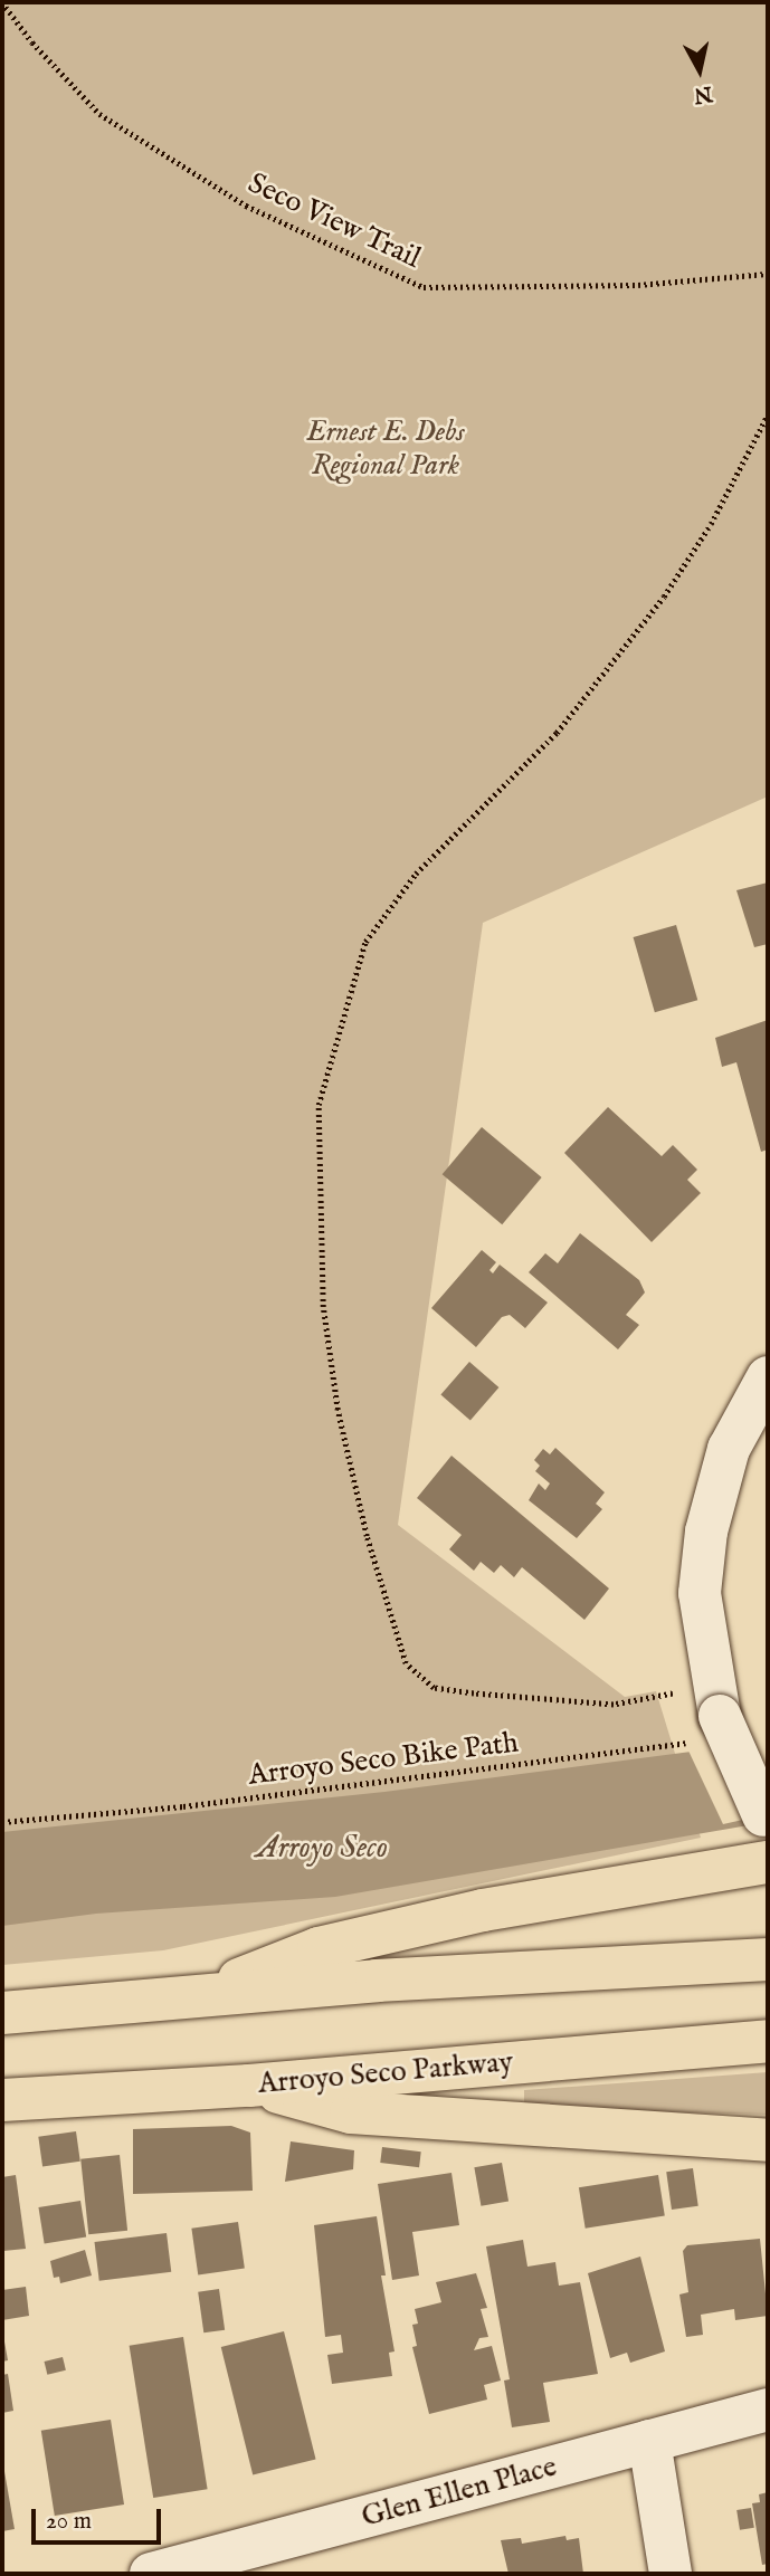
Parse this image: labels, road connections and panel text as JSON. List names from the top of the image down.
{
  "streets": {
    "highway": ["Arroyo Seco Parkway"],
    "street": ["Glen Ellen Place"],
    "path": ["Seco View Trail", "Arroyo Seco Bike Path"]
  },
  "water": ["Arroyo Seco"],
  "parks": ["Ernest E. Debs Regional Park"],
  "scale_bar": "20 m",
  "north": "bottom"
}
